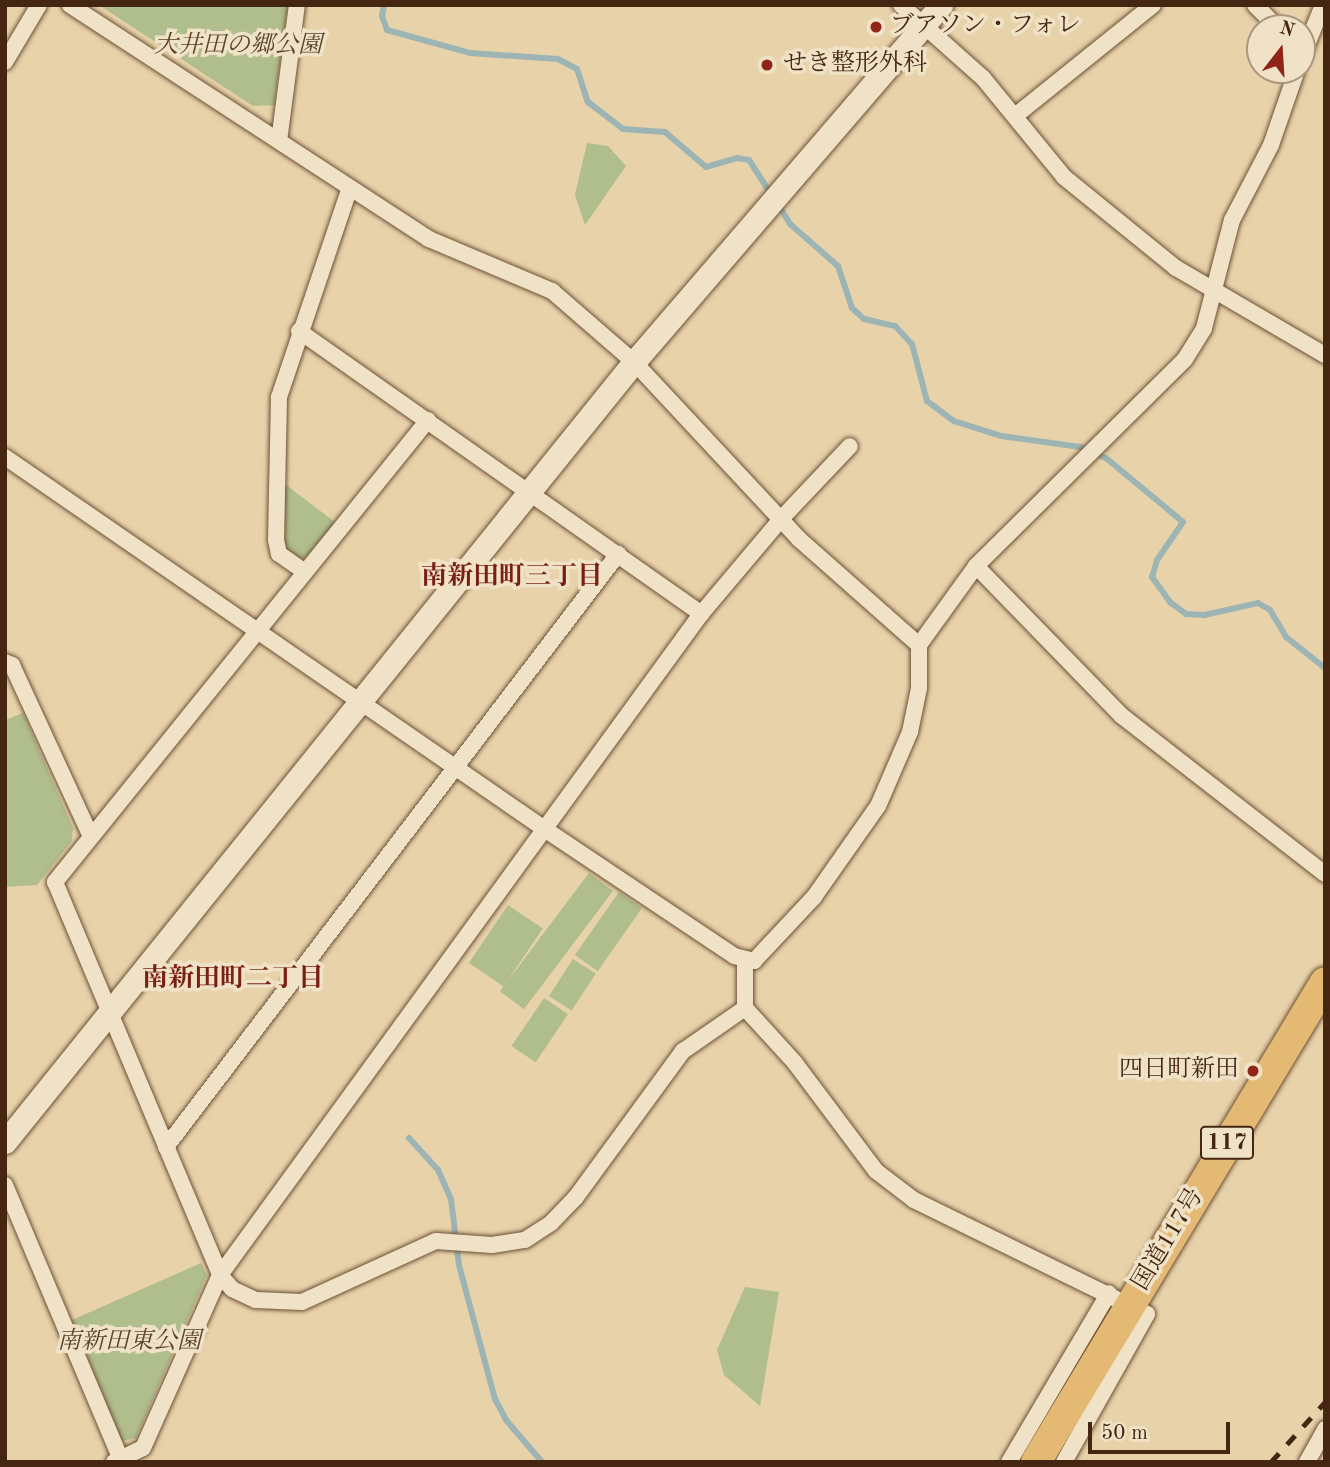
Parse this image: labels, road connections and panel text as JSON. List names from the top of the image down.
{
  "streets": {
    "highway": ["117", "国道117号"]
  },
  "districts": ["南新田町三丁目", "南新田町二丁目"],
  "parks": ["大井田の郷公園", "南新田東公園"],
  "places": ["ブアソン・フォレ", "せき整形外科", "四日町新田"],
  "scale_bar": "50 m",
  "north": "top"
}
